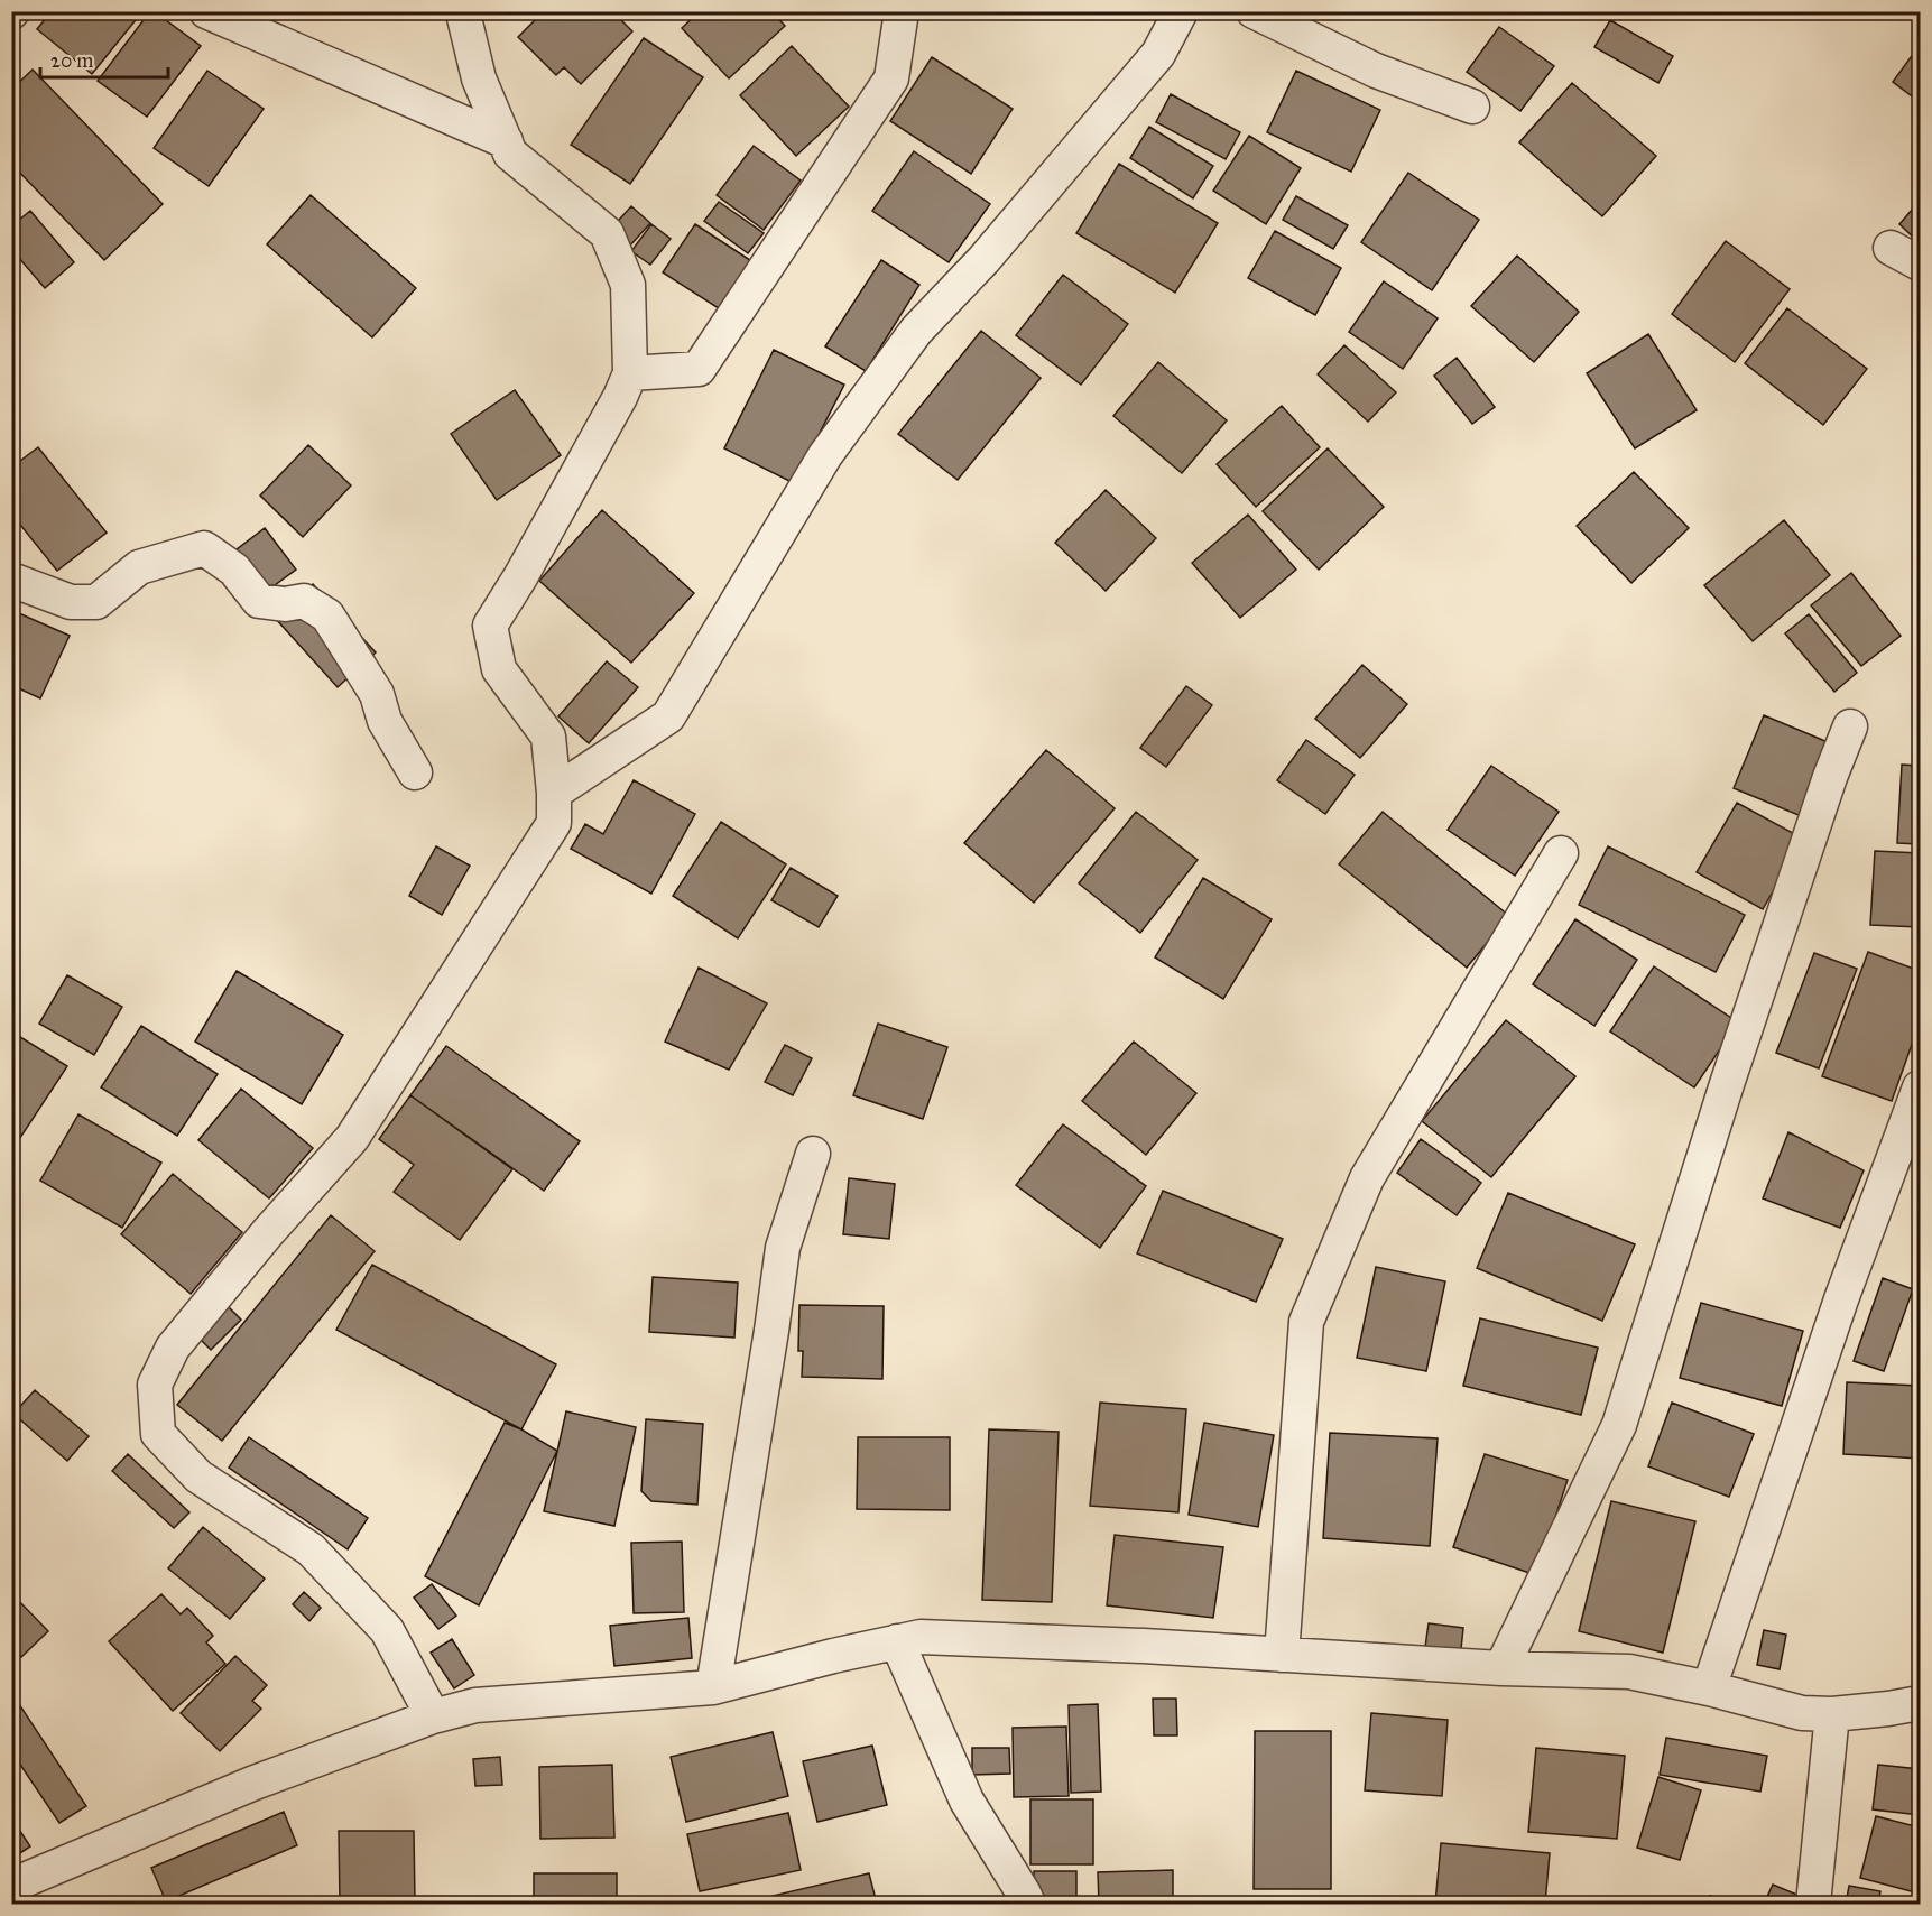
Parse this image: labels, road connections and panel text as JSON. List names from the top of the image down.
{
  "scale_bar": "20 m"
}
